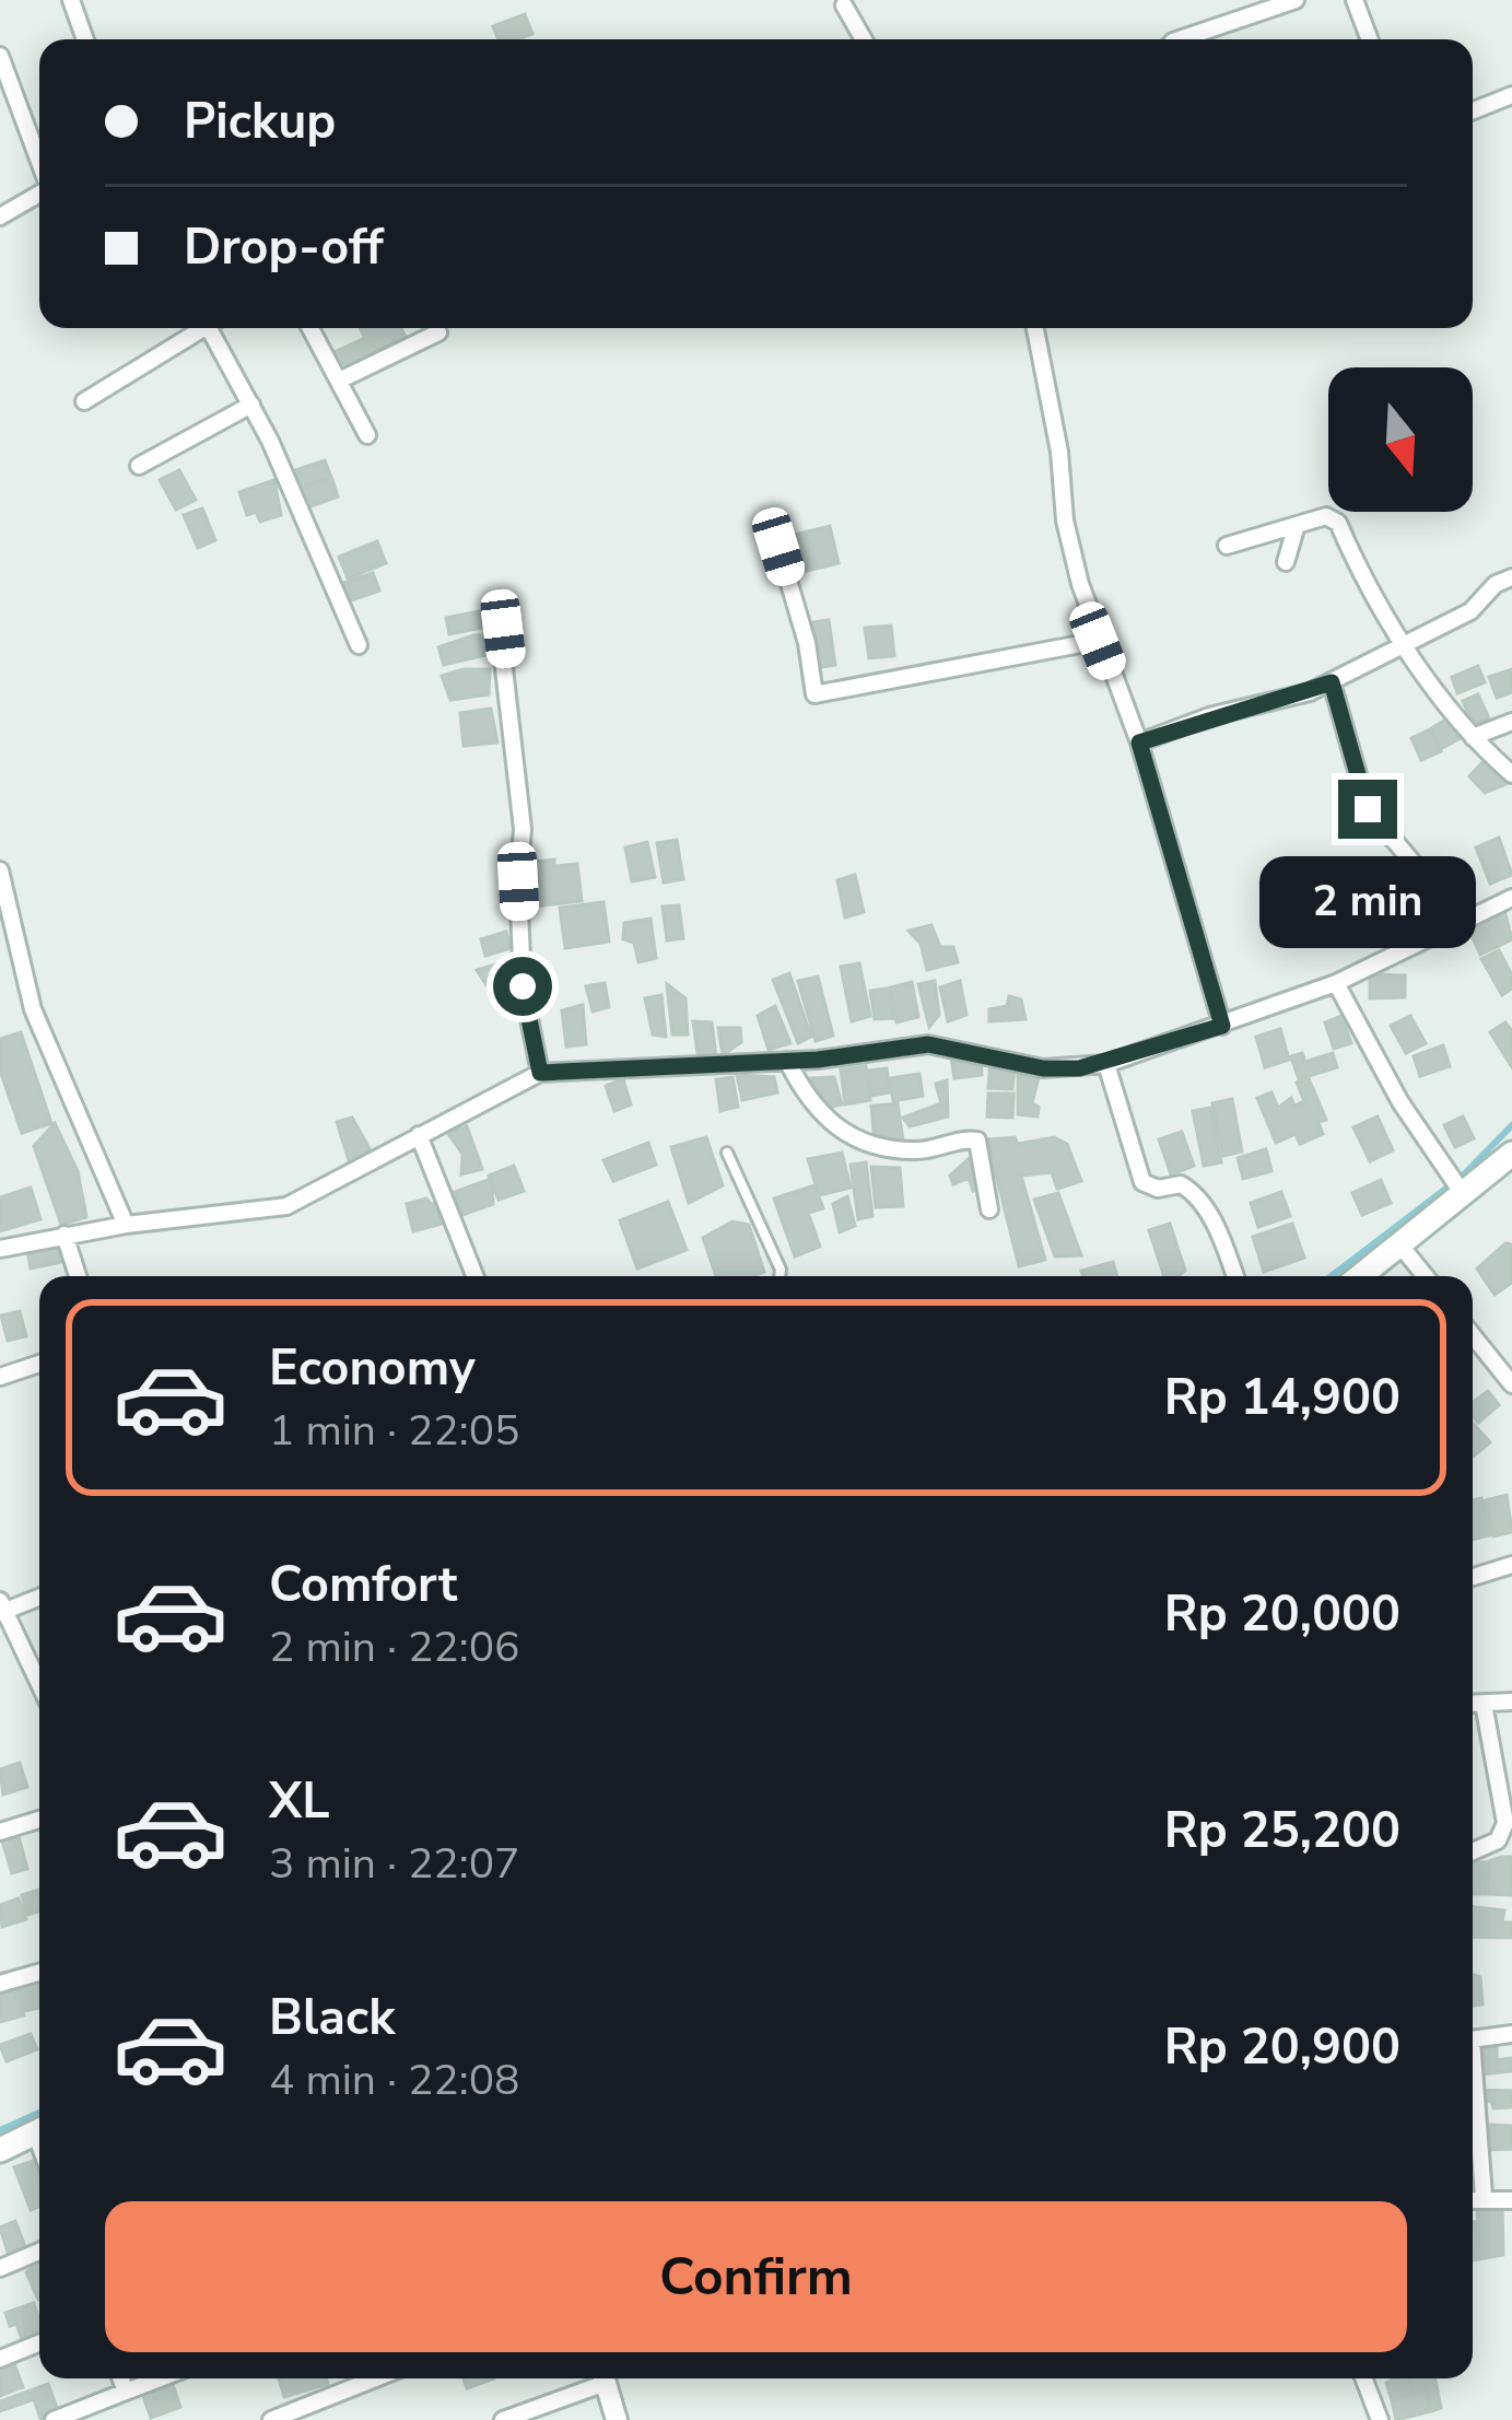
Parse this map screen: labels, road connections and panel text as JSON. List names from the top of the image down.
{
  "north": "bottom",
  "page": {
    "banner": ["Pickup", "Drop-off"],
    "bubble": "2 min",
    "list": [
      {
        "name": "Economy",
        "note": "1 min · 22:05",
        "value": "Rp 14,900"
      },
      {
        "name": "Comfort",
        "note": "2 min · 22:06",
        "value": "Rp 20,000"
      },
      {
        "name": "XL",
        "note": "3 min · 22:07",
        "value": "Rp 25,200"
      },
      {
        "name": "Black",
        "note": "4 min · 22:08",
        "value": "Rp 20,900"
      }
    ],
    "buttons": "Confirm"
  }
}
